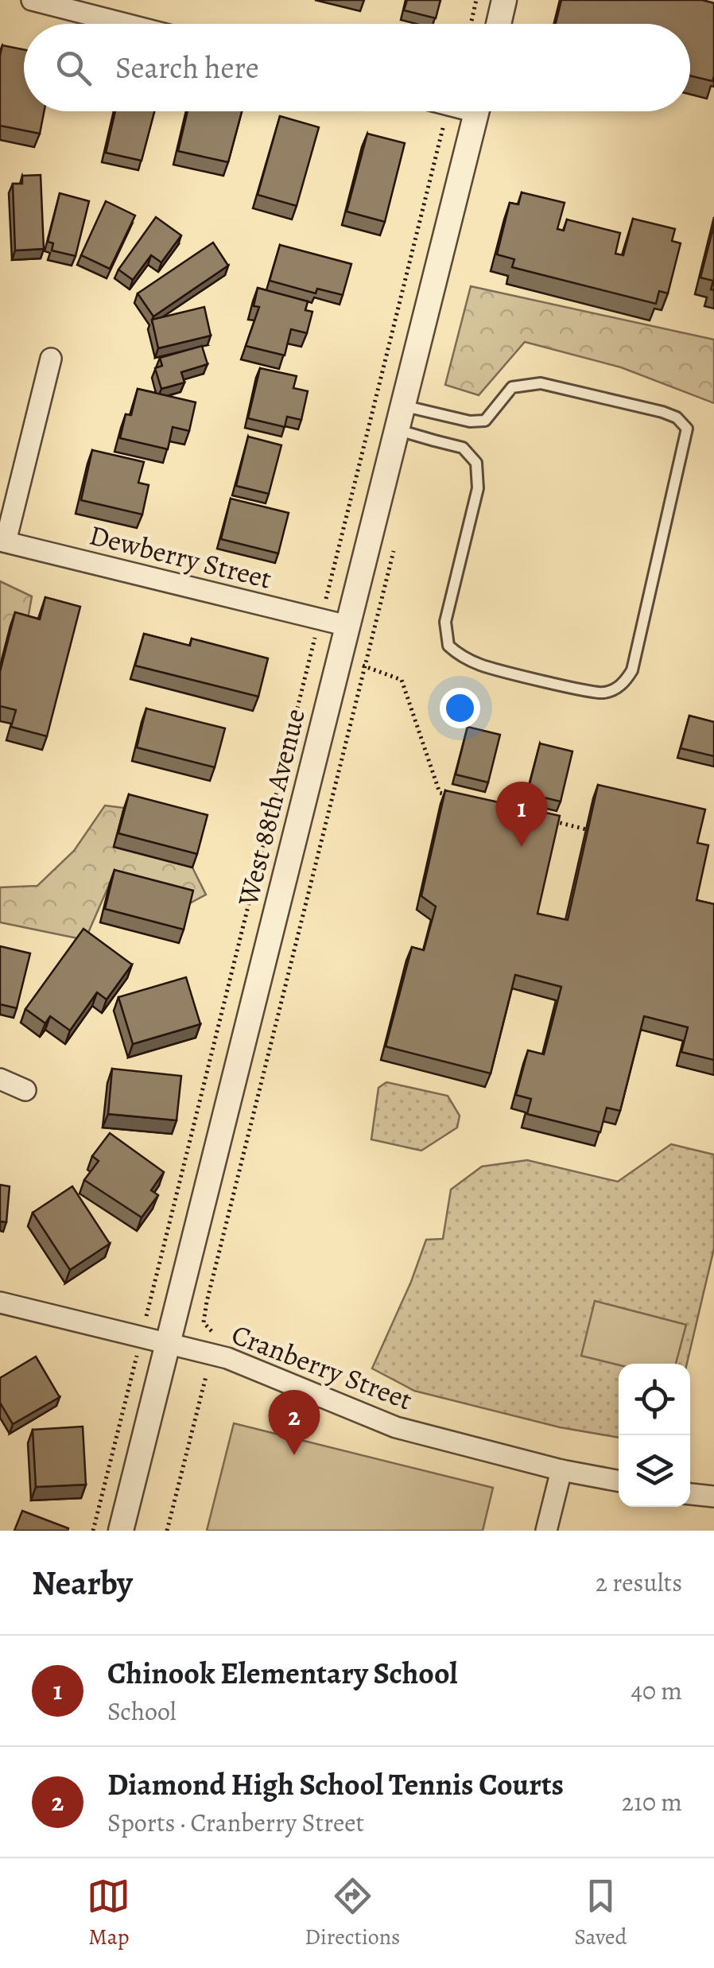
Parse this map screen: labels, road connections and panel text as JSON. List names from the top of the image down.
{
  "streets": {
    "street": ["Dewberry Street", "West 88th Avenue", "Cranberry Street"]
  },
  "crossings": [
    ["Dewberry Street", "West 88th Avenue"],
    ["West 88th Avenue", "Cranberry Street"]
  ],
  "page": {
    "search": "Search here",
    "pins": ["1", "2"],
    "heading": ["Nearby", "2 results"],
    "list": [
      {
        "mark": "1",
        "name": "Chinook Elementary School",
        "note": "School",
        "value": "40 m"
      },
      {
        "mark": "2",
        "name": "Diamond High School Tennis Courts",
        "note": "Sports · Cranberry Street",
        "value": "210 m"
      }
    ],
    "nav": ["Map", "Directions", "Saved"]
  }
}
